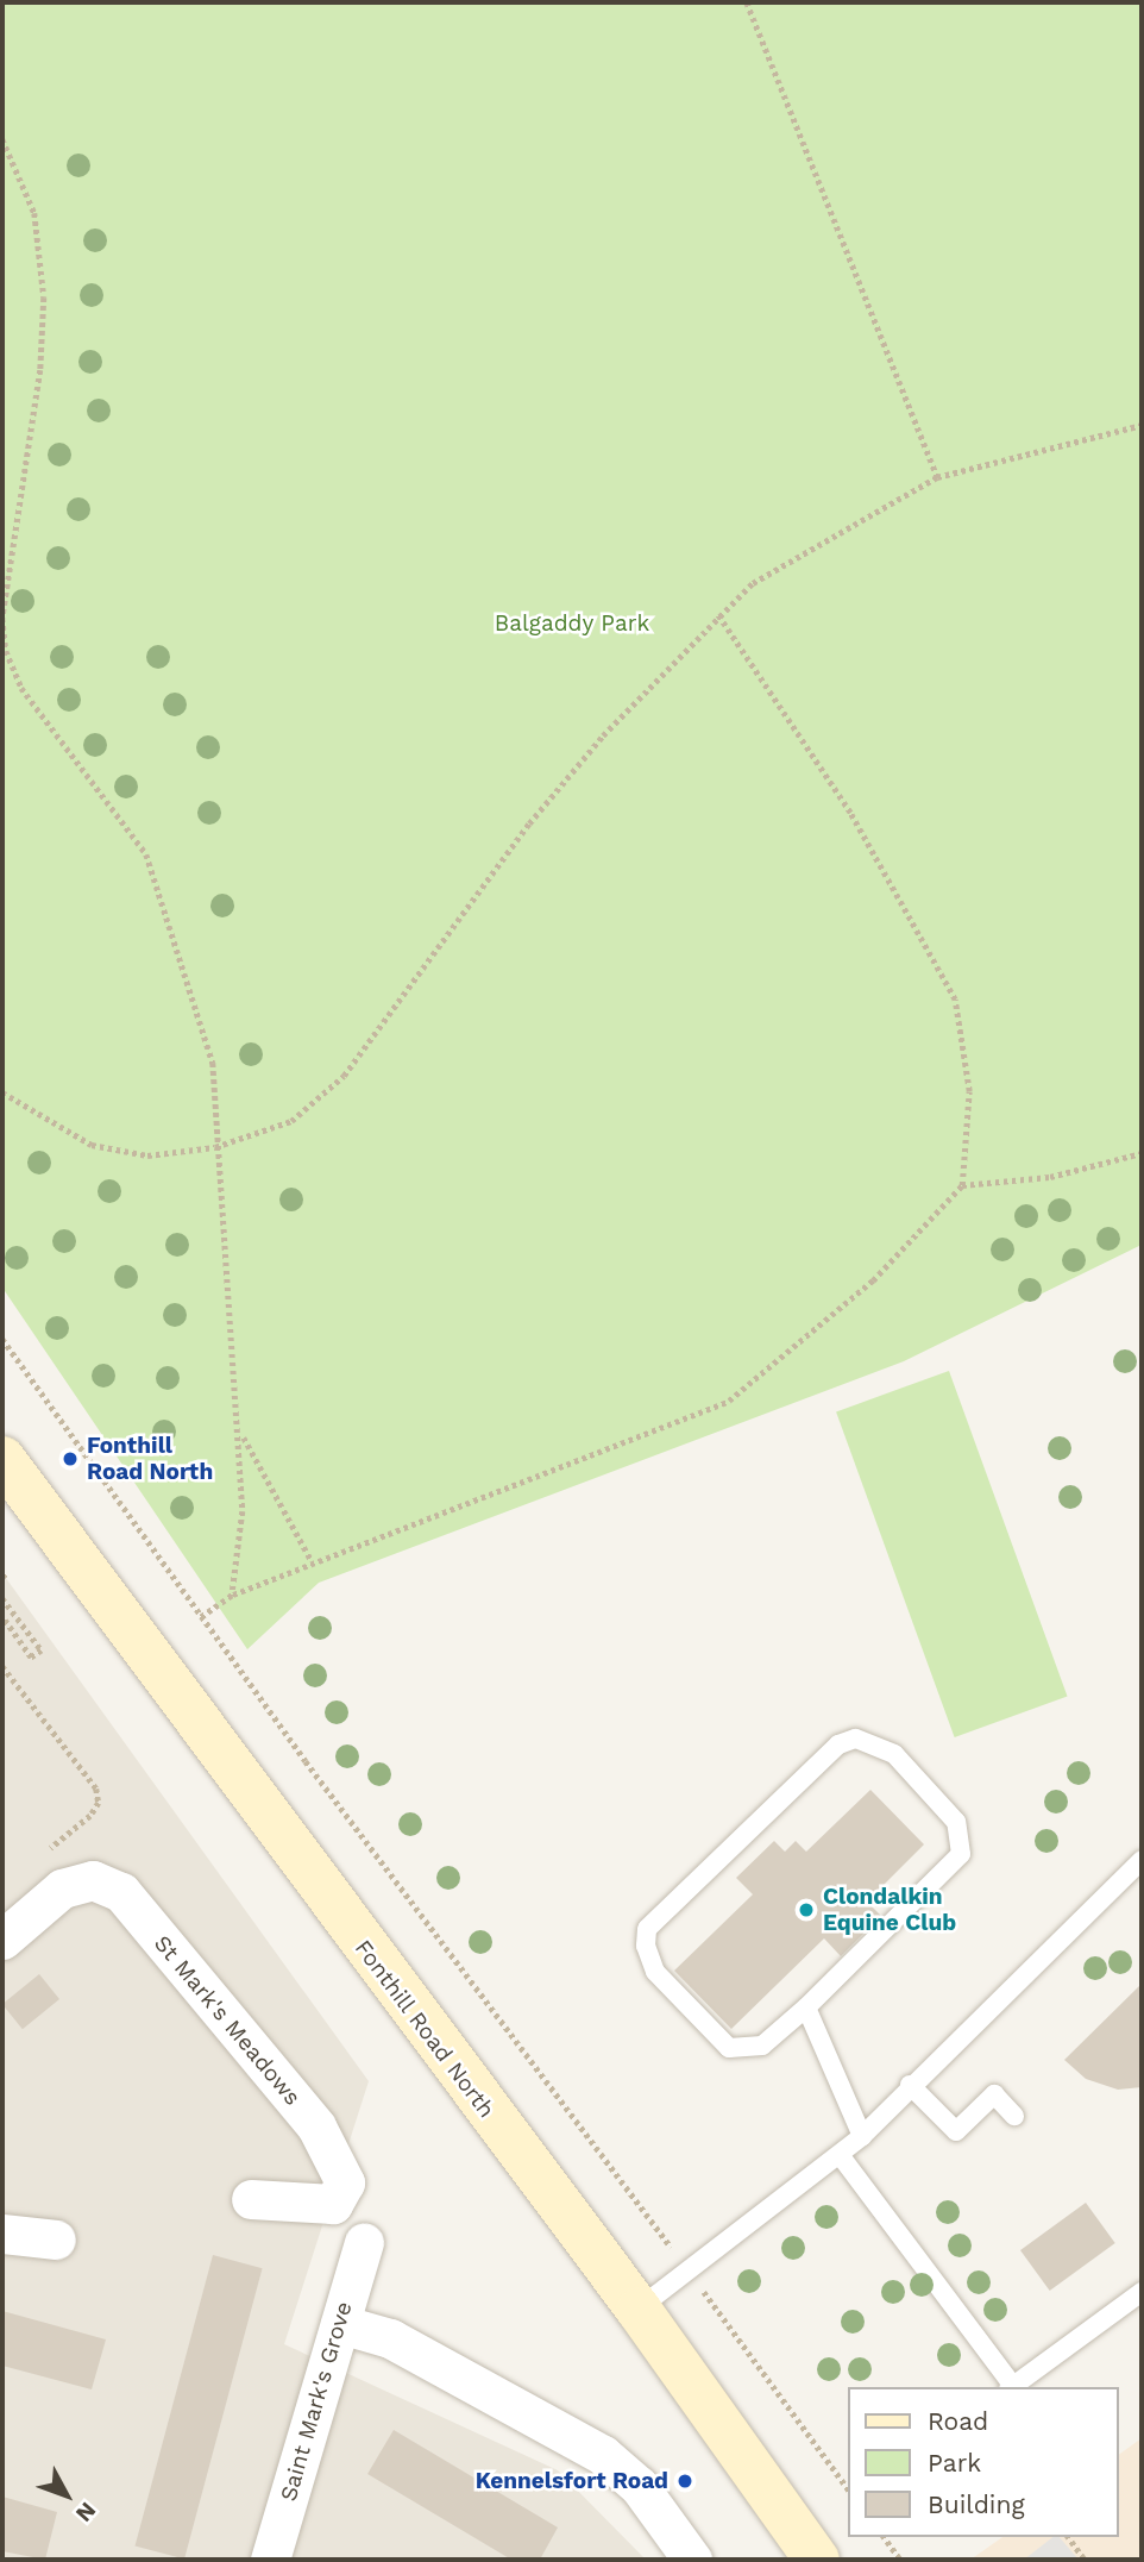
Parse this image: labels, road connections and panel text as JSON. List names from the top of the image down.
{
  "streets": {
    "main road": ["Fonthill Road North"],
    "street": ["St Mark's Meadows", "Saint Mark's Grove"]
  },
  "parks": ["Balgaddy Park"],
  "places": ["Fonthill Road North", "Clondalkin Equine Club", "Kennelsfort Road"],
  "legend": ["Road", "Park", "Building"],
  "north": "bottom right"
}
